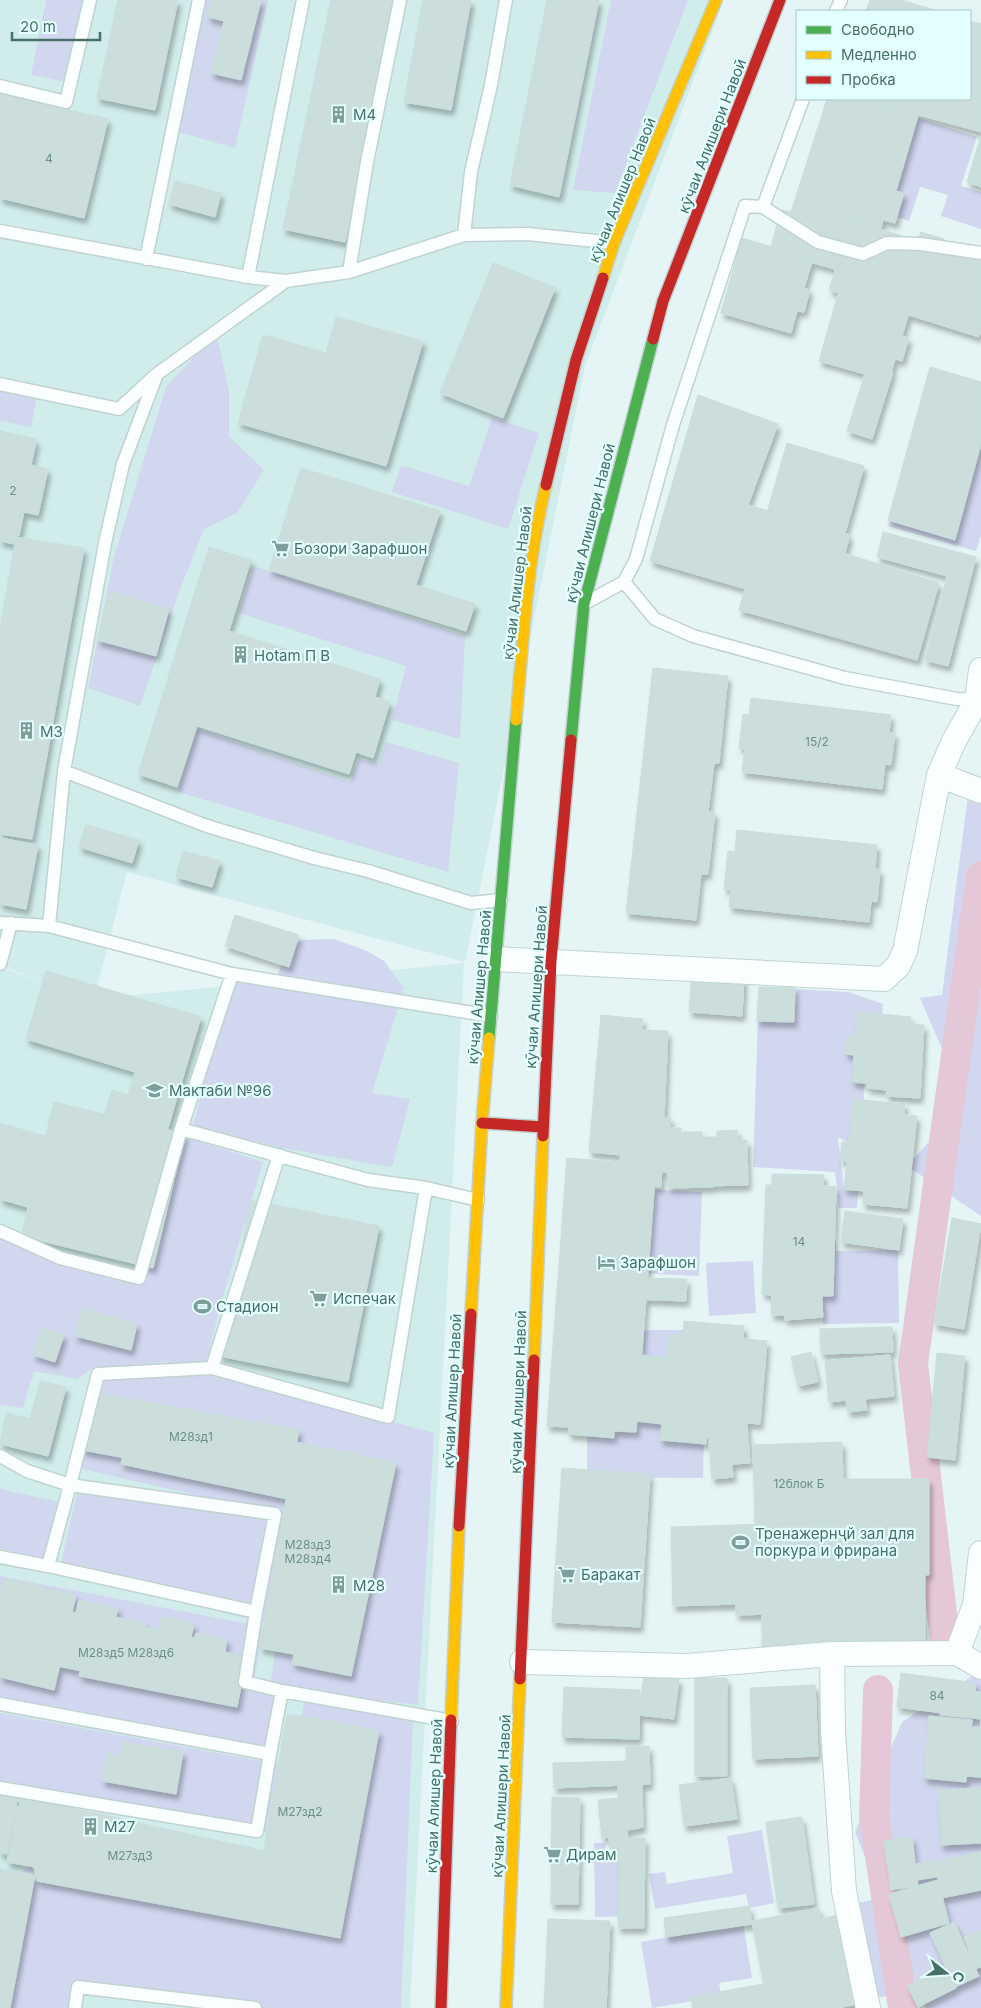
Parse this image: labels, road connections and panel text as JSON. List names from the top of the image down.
{
  "streets": {
    "street": ["кӯчаи Алишери Навоӣ", "кӯчаи Алишер Навоӣ"]
  },
  "places": {
    "building": [
      "М4",
      "Hotam П В",
      "М3",
      "М28",
      "М27"
    ],
    "supermarket": [
      "Бозори Зарафшон",
      "Испечак",
      "Баракат",
      "Дирам"
    ],
    "school or university": ["Мактаби №96"],
    "hotel": ["Зарафшон"],
    "sports": ["Стадион", "Тренажернҷй зал для поркура и фрирана"]
  },
  "house_numbers": [
    "4",
    "2",
    "15/2",
    "14",
    "М28зд1",
    "12блок Б",
    "М28зд3 М28зд4",
    "М28зд5 М28зд6",
    "84",
    "М27зд2",
    "М27зд3"
  ],
  "legend": ["Свободно", "Медленно", "Пробка"],
  "scale_bar": "20 m",
  "north": "right"
}
